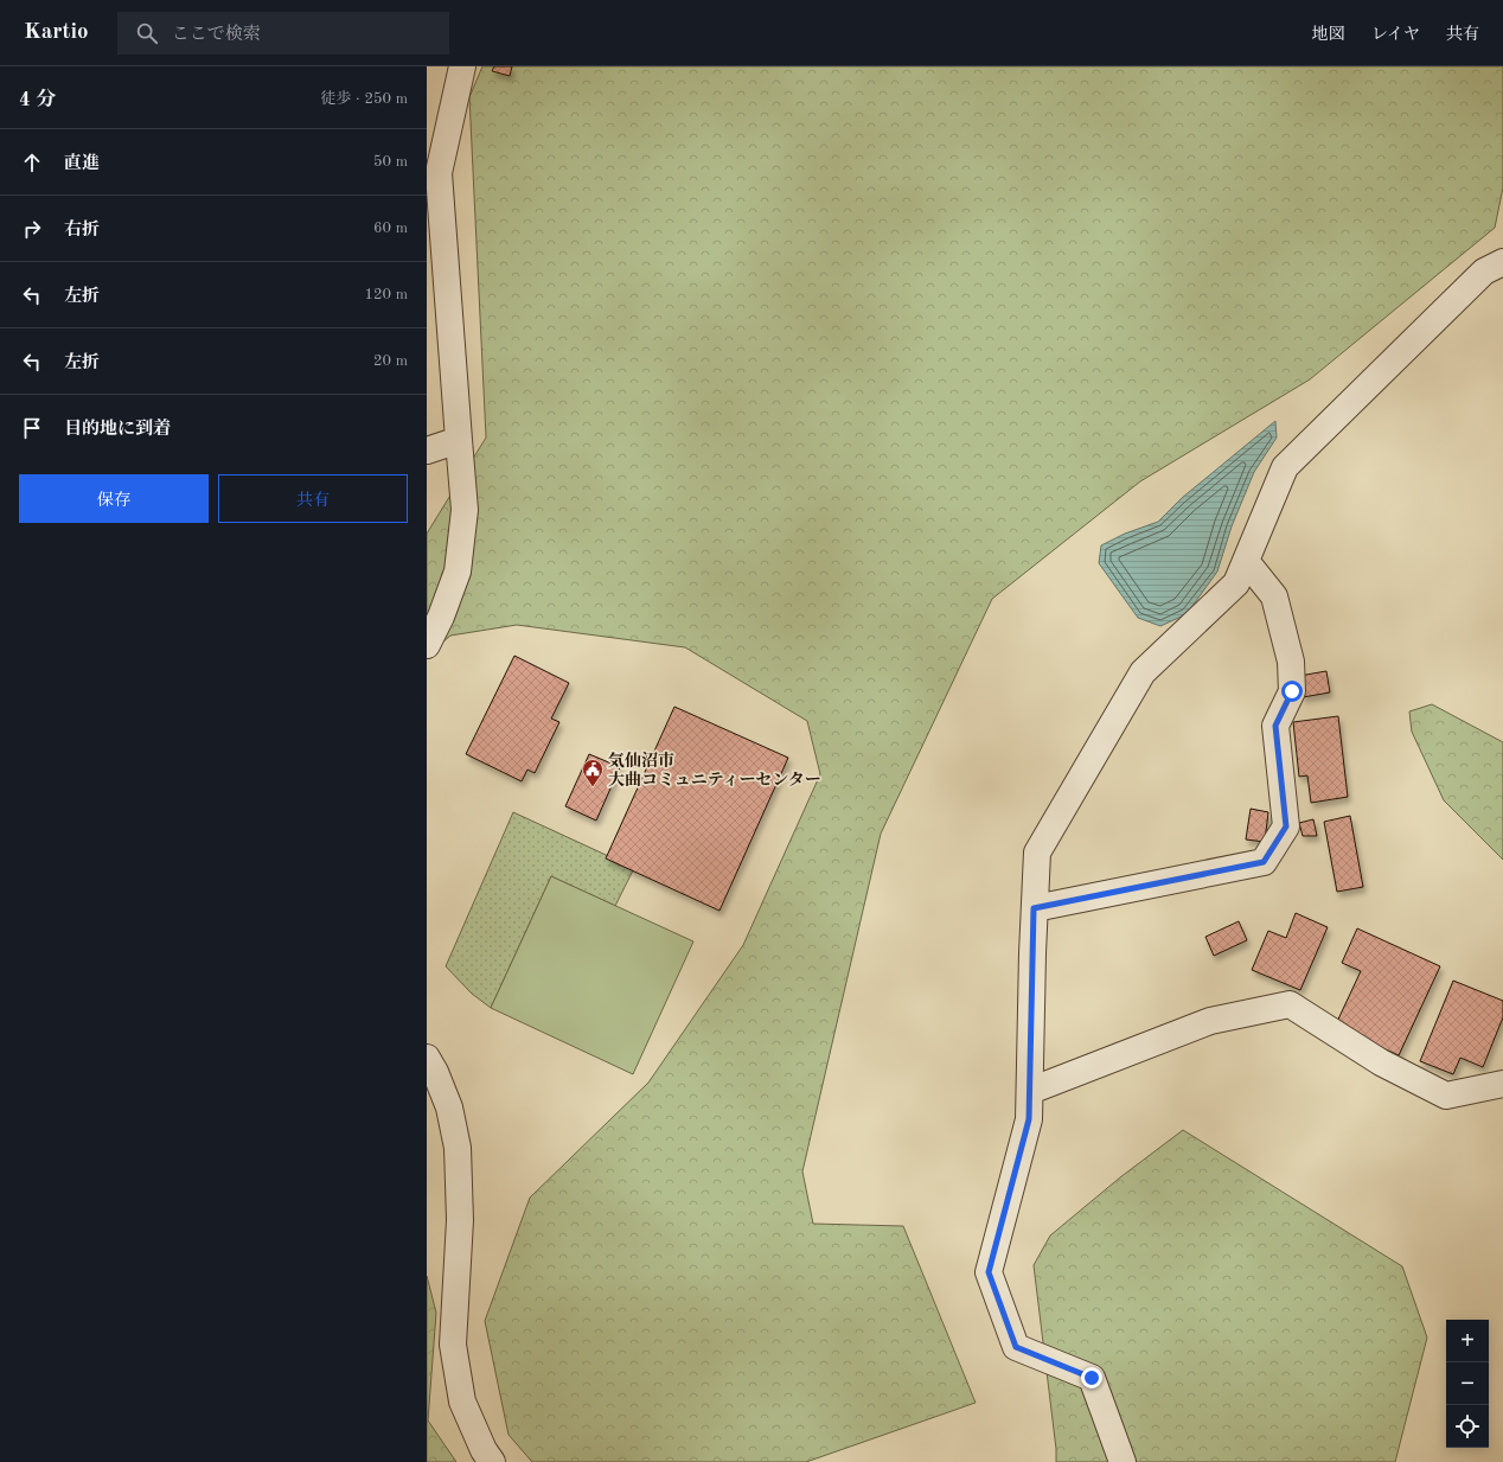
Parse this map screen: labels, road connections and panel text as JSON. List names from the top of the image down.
{
  "places": {
    "public building": ["気仙沼市 大曲コミュニティーセンター"]
  },
  "page": {
    "header": "Kartio",
    "search": "ここで検索",
    "nav": ["地図", "レイヤ", "共有"],
    "heading": ["4 分", "徒歩 · 250 m"],
    "list": [
      ["直進", "50 m"],
      ["右折", "60 m"],
      ["左折", "120 m"],
      ["左折", "20 m"],
      "目的地に到着"
    ],
    "buttons": ["保存", "共有"],
    "map_buttons": ["+", "−"]
  }
}
